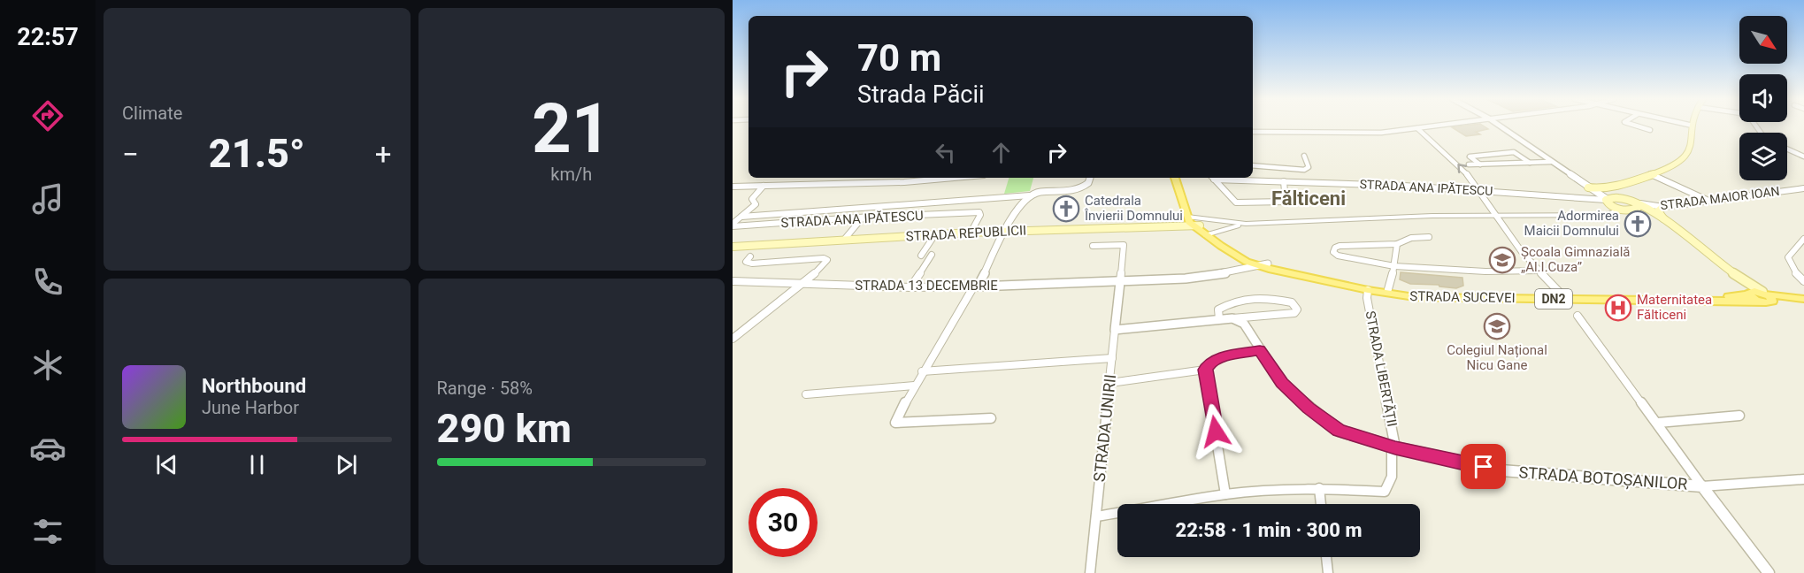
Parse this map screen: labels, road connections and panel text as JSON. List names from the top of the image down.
{
  "streets": {
    "main road": ["STRADA REPUBLICII", "STRADA SUCEVEI", "DN2"],
    "street": [
      "STRADA ANA IPĂTESCU",
      "STRADA MAIOR IOAN",
      "STRADA 13 DECEMBRIE",
      "STRADA LIBERTĂȚII",
      "STRADA UNIRII",
      "STRADA BOTOȘANILOR"
    ]
  },
  "crossings": [
    ["STRADA ANA IPĂTESCU", "STRADA REPUBLICII"],
    ["STRADA REPUBLICII", "DN2"],
    ["STRADA 13 DECEMBRIE", "STRADA SUCEVEI"],
    ["STRADA 13 DECEMBRIE", "STRADA UNIRII"],
    ["STRADA SUCEVEI", "DN2"],
    ["STRADA SUCEVEI", "STRADA LIBERTĂȚII"],
    ["STRADA SUCEVEI", "STRADA UNIRII"],
    ["STRADA LIBERTĂȚII", "STRADA BOTOȘANILOR"]
  ],
  "districts": ["Fălticeni"],
  "places": {
    "church": ["Catedrala Învierii Domnului", "Adormirea Maicii Domnului"],
    "school or university": ["Școala Gimnazială „Al.I.Cuza”", "Colegiul Național Nicu Gane"],
    "hospital": ["Maternitatea Fălticeni"]
  },
  "north": "bottom right",
  "page": {
    "tabs": "22:57",
    "tile": [
      "Climate",
      ["21", "km/h"],
      ["Range · 58%", "290 km"]
    ],
    "turn": ["70 m", "Strada Păcii"],
    "heat": ["−", "21.5°", "+"],
    "song": ["Northbound", "June Harbor"],
    "limit": "30",
    "trip": "22:58 · 1 min · 300 m"
  }
}
